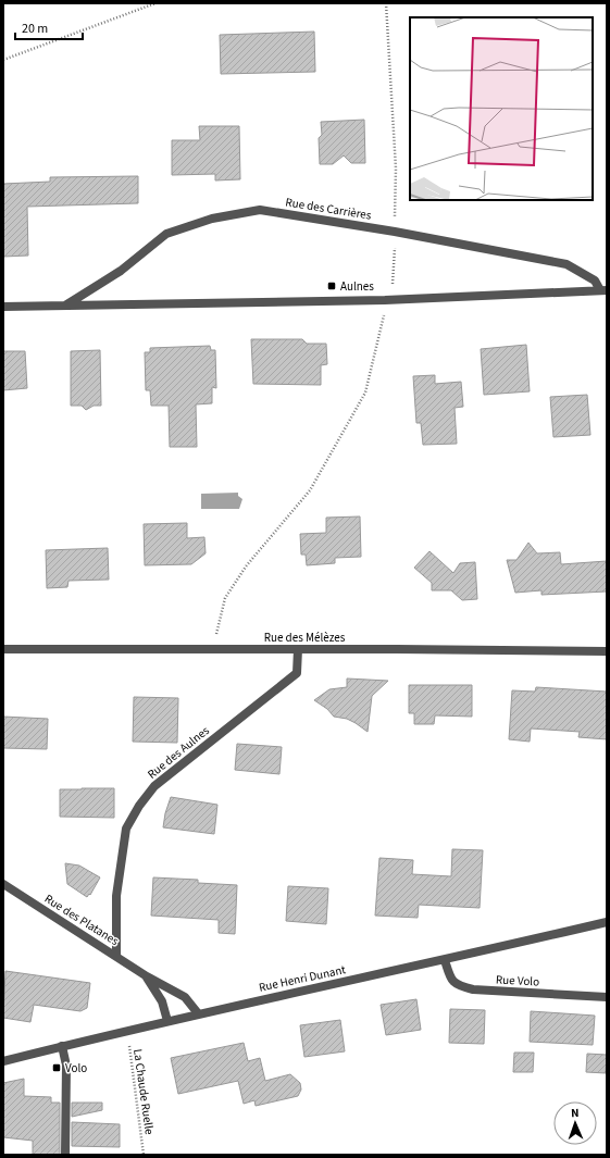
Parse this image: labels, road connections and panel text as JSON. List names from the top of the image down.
{
  "streets": {
    "street": [
      "Rue des Carrières",
      "Rue des Mélèzes",
      "Rue des Aulnes",
      "Rue des Platanes",
      "Rue Henri Dunant",
      "Rue Volo"
    ],
    "path": ["La Chaude Ruelle"]
  },
  "crossings": [
    ["Rue des Mélèzes", "Rue des Aulnes"],
    ["Rue des Aulnes", "Rue des Platanes"],
    ["Rue des Platanes", "Rue Henri Dunant"],
    ["Rue Henri Dunant", "Rue Volo"],
    ["Rue Henri Dunant", "La Chaude Ruelle"]
  ],
  "places": {
    "transit": ["Aulnes", "Volo"]
  },
  "scale_bar": "20 m",
  "north": "top"
}
